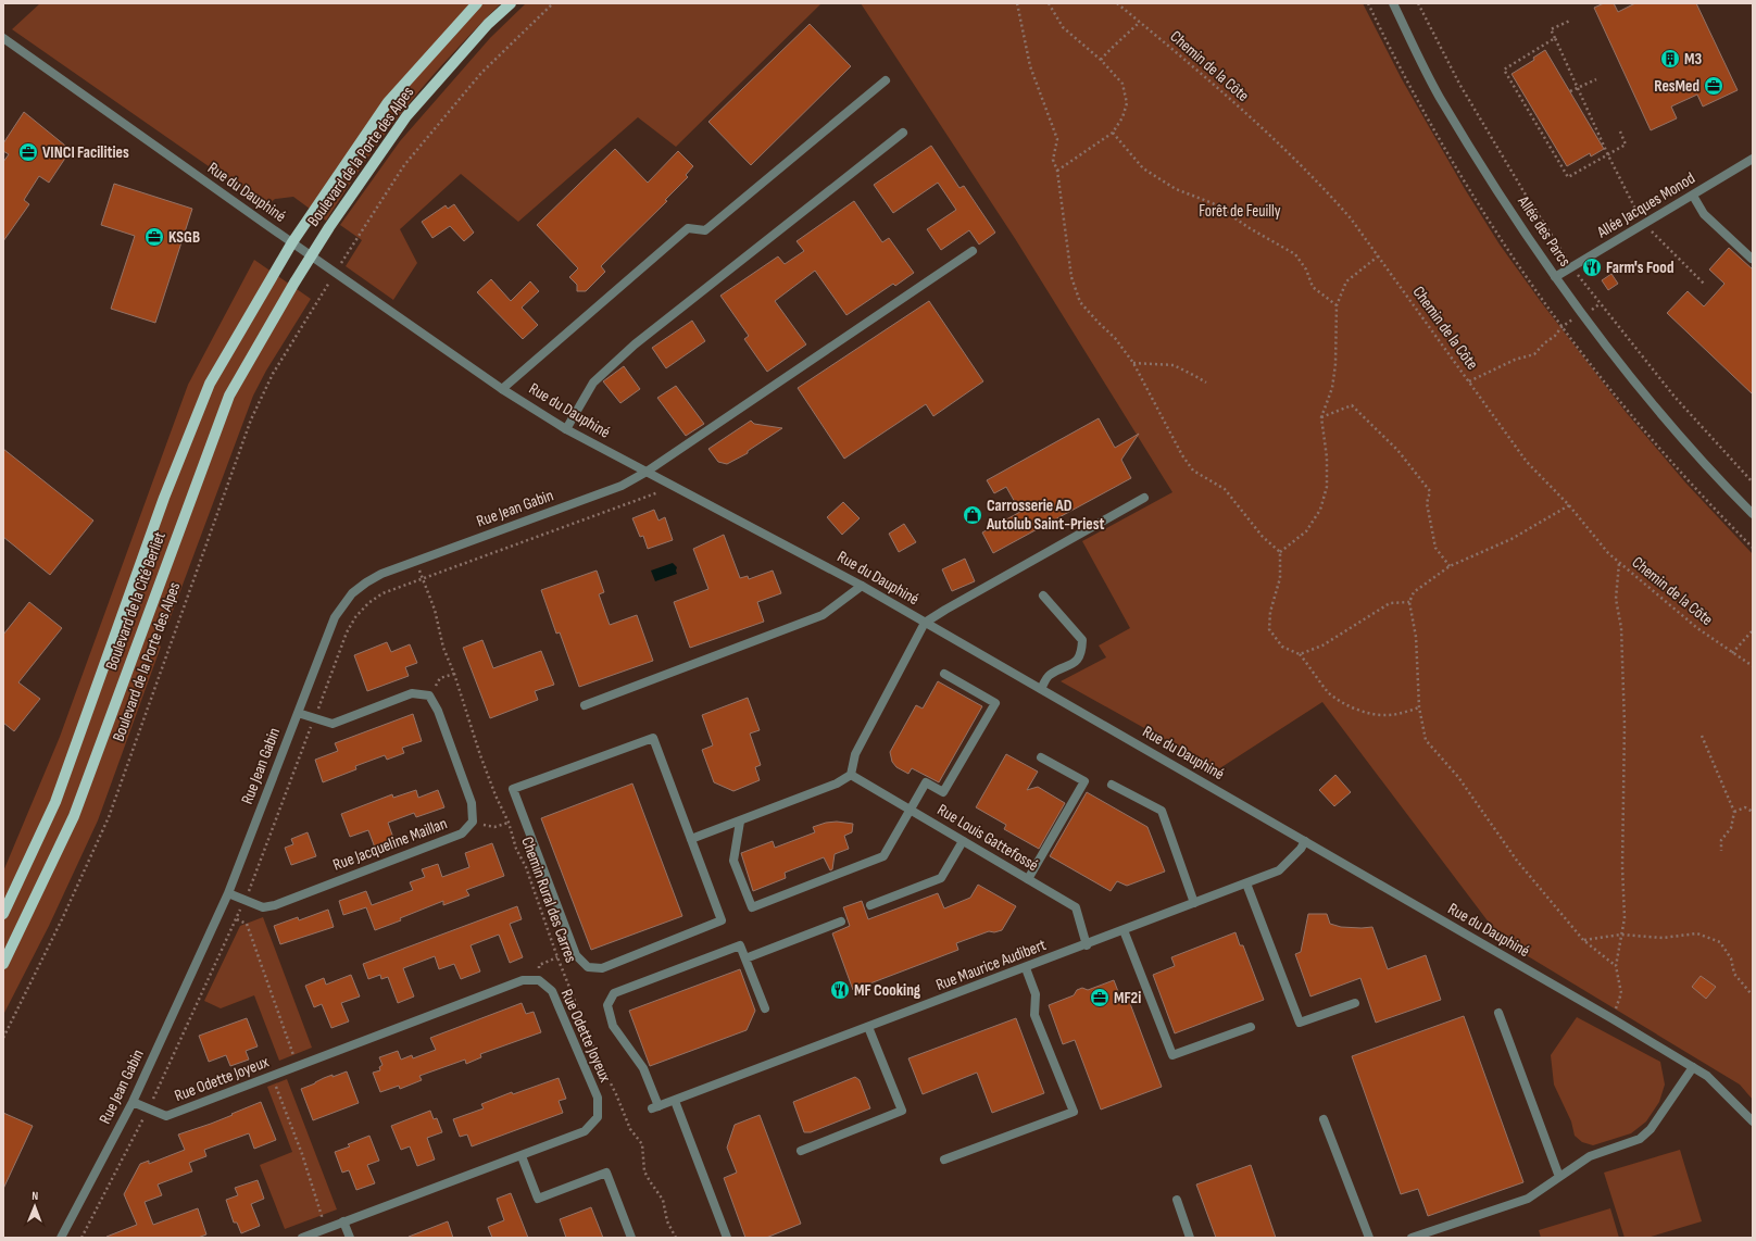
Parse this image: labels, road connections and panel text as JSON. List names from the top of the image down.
{
  "streets": {
    "main road": ["Boulevard de la Porte des Alpes", "Boulevard de la Cité Berliet"],
    "street": [
      "Rue du Dauphiné",
      "Allée Jacques Monod",
      "Allée des Parcs",
      "Rue Jean Gabin",
      "Rue Louis Gattefossé",
      "Rue Jacqueline Maillan",
      "Rue Maurice Audibert",
      "Rue Odette Joyeux"
    ],
    "path": ["Chemin de la Côte", "Chemin Rural des Carres"]
  },
  "crossings": [
    ["Boulevard de la Porte des Alpes", "Rue du Dauphiné"],
    ["Boulevard de la Porte des Alpes", "Boulevard de la Cité Berliet"],
    ["Rue du Dauphiné", "Rue Jean Gabin"],
    ["Rue du Dauphiné", "Boulevard de la Cité Berliet"],
    ["Rue du Dauphiné", "Rue Maurice Audibert"],
    ["Allée Jacques Monod", "Allée des Parcs"],
    ["Rue Jean Gabin", "Rue Jacqueline Maillan"],
    ["Rue Jean Gabin", "Chemin Rural des Carres"],
    ["Rue Jean Gabin", "Rue Odette Joyeux"],
    ["Rue Louis Gattefossé", "Rue Maurice Audibert"]
  ],
  "parks": ["Forêt de Feuilly"],
  "places": {
    "building": ["M3"],
    "office": [
      "ResMed",
      "VINCI Facilities",
      "KSGB",
      "MF2i"
    ],
    "restaurant": ["Farm's Food", "MF Cooking"],
    "shop": ["Carrosserie AD Autolub Saint-Priest"]
  },
  "north": "top"
}
